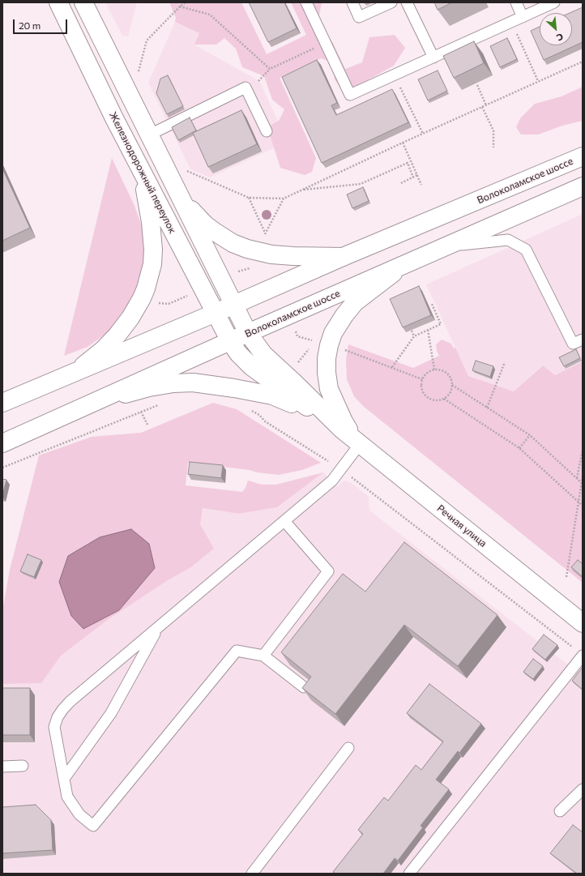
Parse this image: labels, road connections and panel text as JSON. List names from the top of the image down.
{
  "streets": {
    "main road": ["Железнодорожный переулок", "Волоколамское шоссе", "Речная улица"]
  },
  "crossings": [
    ["Железнодорожный переулок", "Волоколамское шоссе"],
    ["Железнодорожный переулок", "Речная улица"],
    ["Волоколамское шоссе", "Речная улица"]
  ],
  "scale_bar": "20 m",
  "north": "bottom right"
}
